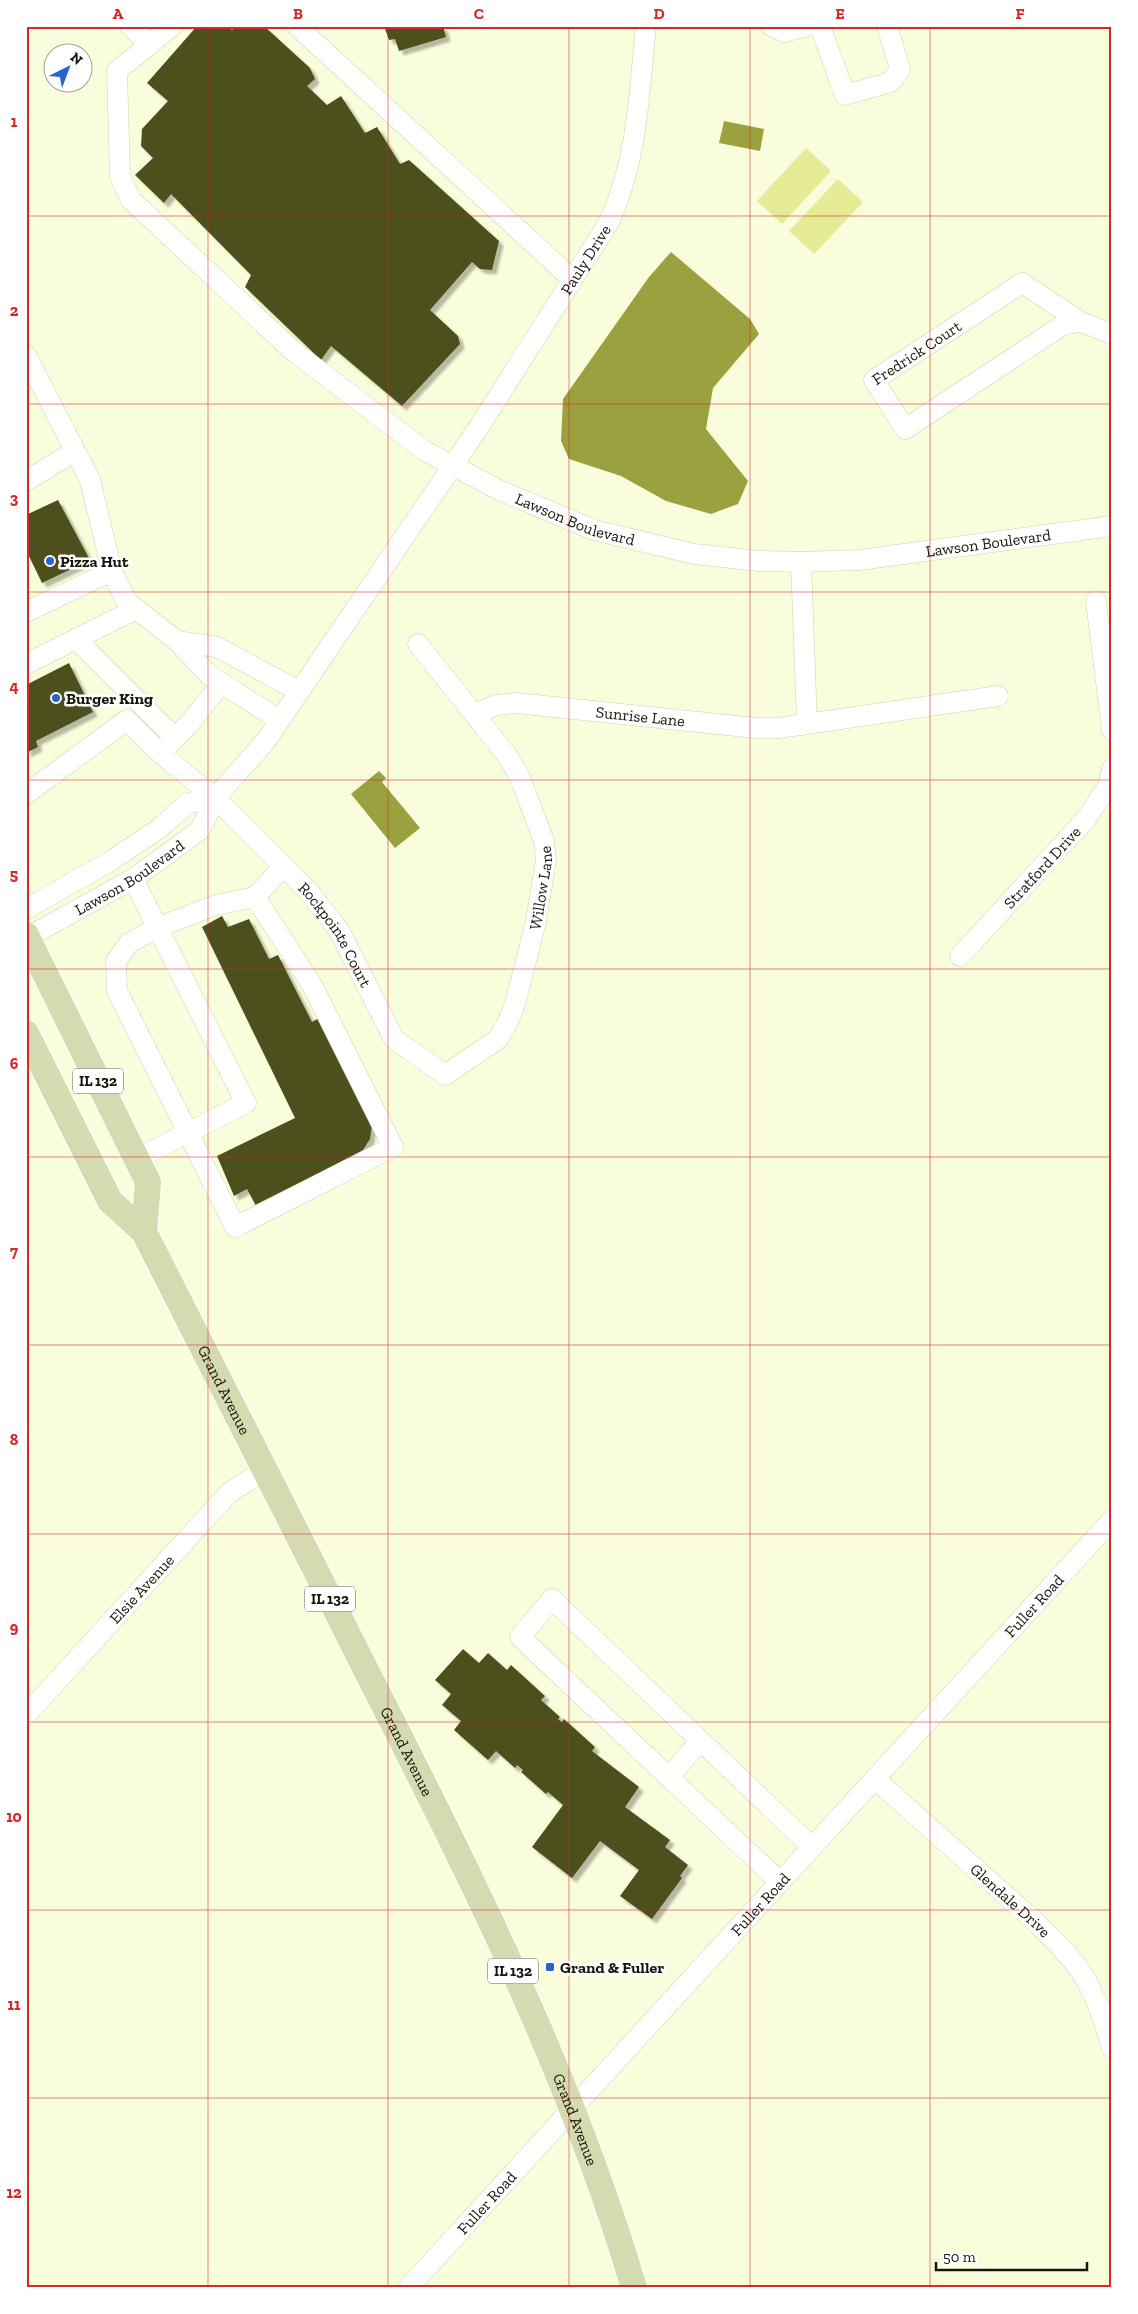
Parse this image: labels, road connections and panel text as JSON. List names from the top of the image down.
{
  "streets": {
    "main road": ["IL 132", "Grand Avenue"],
    "street": [
      "Pauly Drive",
      "Fredrick Court",
      "Lawson Boulevard",
      "Sunrise Lane",
      "Stratford Drive",
      "Willow Lane",
      "Rockpointe Court",
      "Elsie Avenue",
      "Fuller Road",
      "Glendale Drive"
    ]
  },
  "crossings": [
    ["Pauly Drive", "Lawson Boulevard"],
    ["Lawson Boulevard", "Rockpointe Court"],
    ["Lawson Boulevard", "IL 132"],
    ["Sunrise Lane", "Willow Lane"],
    ["Willow Lane", "Rockpointe Court"],
    ["IL 132", "Grand Avenue"],
    ["Grand Avenue", "Elsie Avenue"],
    ["Grand Avenue", "Fuller Road"],
    ["Fuller Road", "Glendale Drive"]
  ],
  "places": {
    "other": ["Pizza Hut", "Burger King"],
    "transit": ["Grand & Fuller"]
  },
  "scale_bar": "50 m",
  "north": "top right",
  "grid": {
    "columns": [
      "A",
      "B",
      "C",
      "D",
      "E",
      "F"
    ],
    "rows": [
      "1",
      "2",
      "3",
      "4",
      "5",
      "6",
      "7",
      "8",
      "9",
      "10",
      "11",
      "12"
    ]
  }
}
